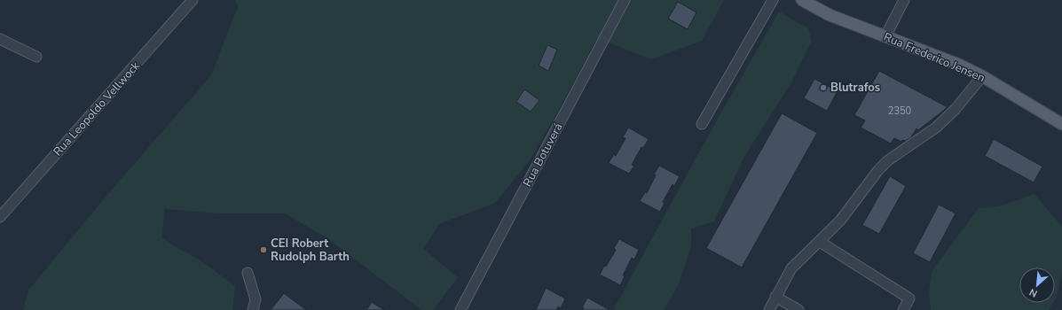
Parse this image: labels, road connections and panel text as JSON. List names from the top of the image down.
{
  "streets": {
    "main road": ["Rua Frederico Jensen"],
    "street": ["Rua Leopoldo Vellwock", "Rua Botuverá"]
  },
  "places": ["Blutrafos", "CEI Robert Rudolph Barth"],
  "house_numbers": ["2350"],
  "north": "bottom left"
}
